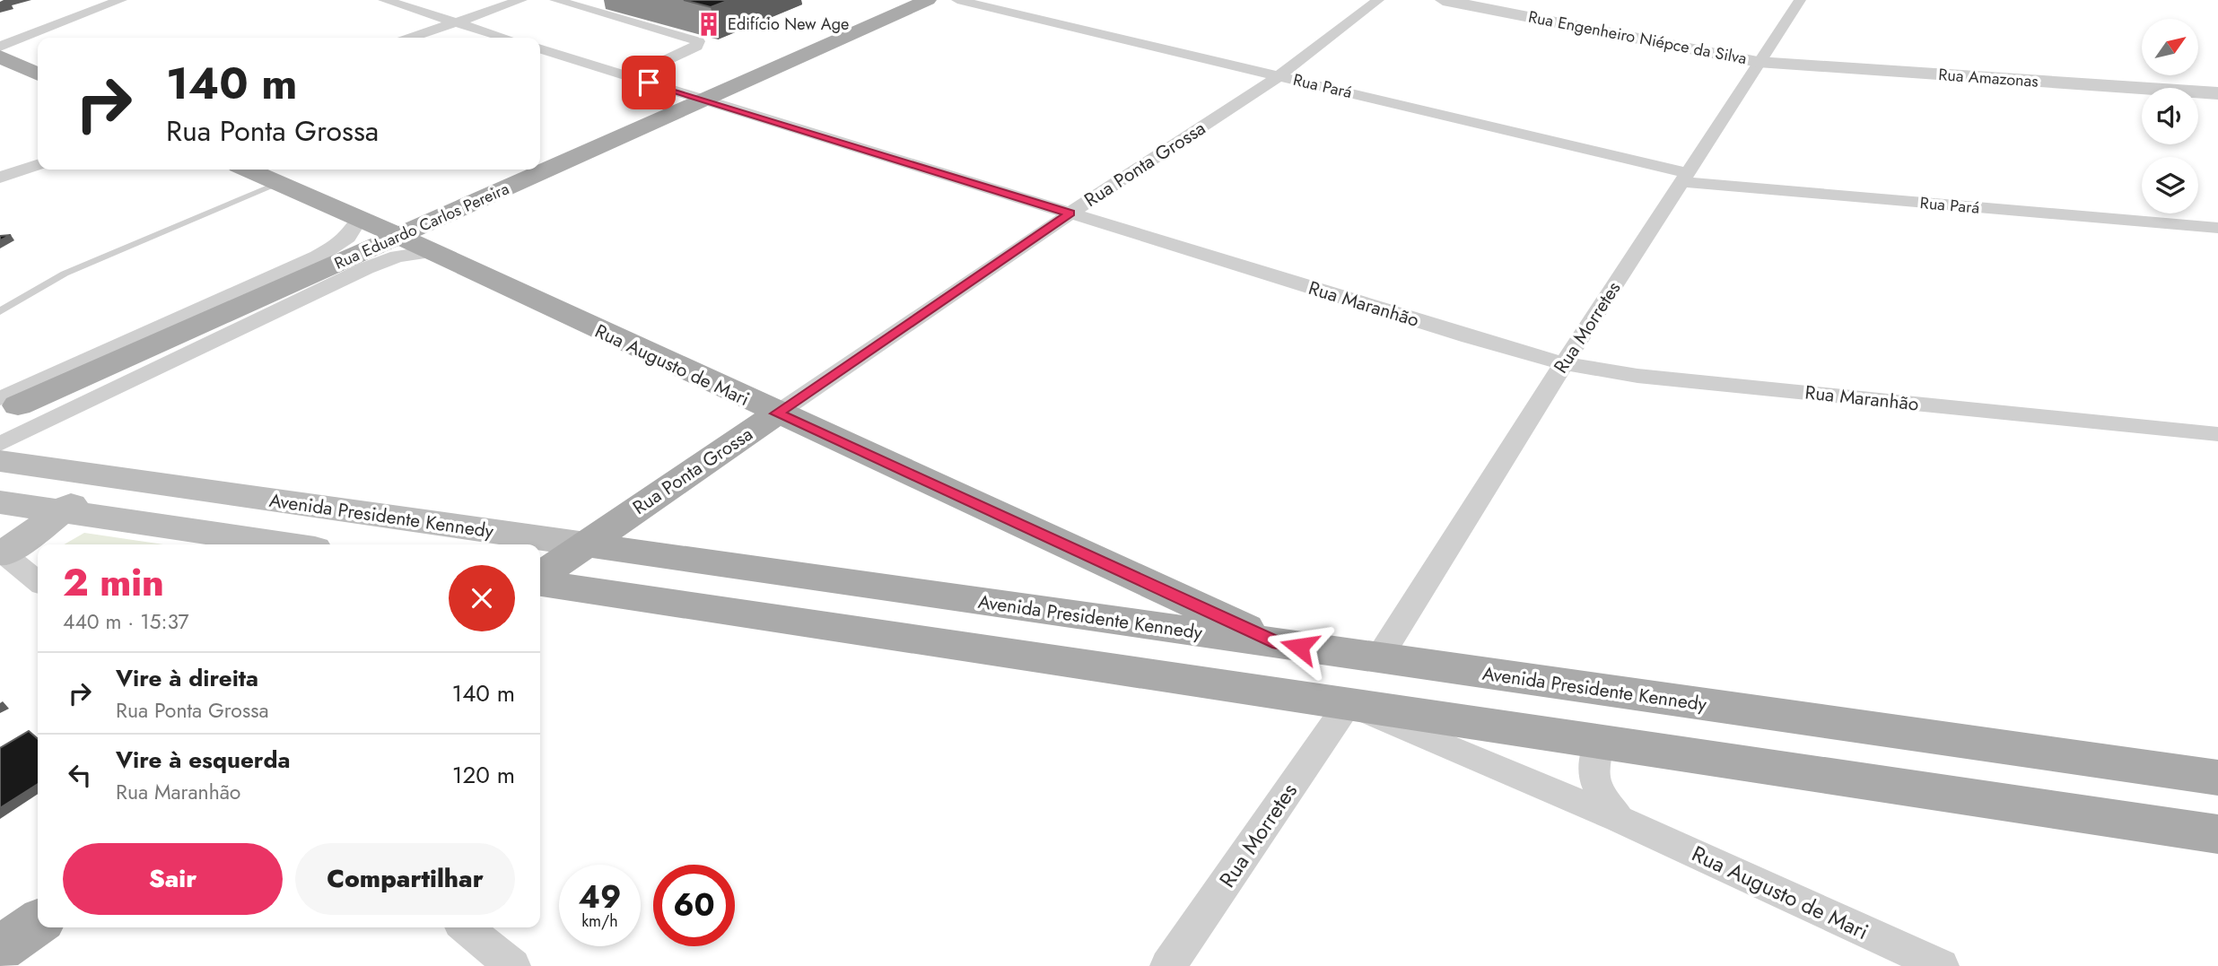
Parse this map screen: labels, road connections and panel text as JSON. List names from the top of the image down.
{
  "streets": {
    "main road": [
      "Rua Ponta Grossa",
      "Rua Eduardo Carlos Pereira",
      "Rua Augusto de Mari",
      "Avenida Presidente Kennedy"
    ],
    "street": [
      "Rua Engenheiro Niépce da Silva",
      "Rua Amazonas",
      "Rua Pará",
      "Rua Maranhão",
      "Rua Morretes"
    ]
  },
  "crossings": [
    ["Rua Engenheiro Niépce da Silva", "Rua Amazonas"],
    ["Rua Engenheiro Niépce da Silva", "Rua Morretes"],
    ["Rua Amazonas", "Rua Morretes"],
    ["Rua Pará", "Rua Ponta Grossa"],
    ["Rua Pará", "Rua Morretes"],
    ["Rua Ponta Grossa", "Rua Maranhão"],
    ["Rua Ponta Grossa", "Rua Augusto de Mari"],
    ["Rua Ponta Grossa", "Avenida Presidente Kennedy"],
    ["Rua Eduardo Carlos Pereira", "Rua Maranhão"],
    ["Rua Eduardo Carlos Pereira", "Rua Augusto de Mari"],
    ["Rua Maranhão", "Rua Morretes"],
    ["Rua Morretes", "Rua Augusto de Mari"],
    ["Rua Morretes", "Avenida Presidente Kennedy"],
    ["Rua Augusto de Mari", "Avenida Presidente Kennedy"]
  ],
  "places": {
    "building": ["Edifício New Age"]
  },
  "north": "top right",
  "page": {
    "turn": ["140 m", "Rua Ponta Grossa"],
    "heading": ["2 min", "440 m · 15:37"],
    "list": [
      {
        "name": "Vire à direita",
        "note": "Rua Ponta Grossa",
        "value": "140 m"
      },
      {
        "name": "Vire à esquerda",
        "note": "Rua Maranhão",
        "value": "120 m"
      }
    ],
    "buttons": ["Sair", "Compartilhar"],
    "speed": "49 km/h",
    "limit": "60"
  }
}
